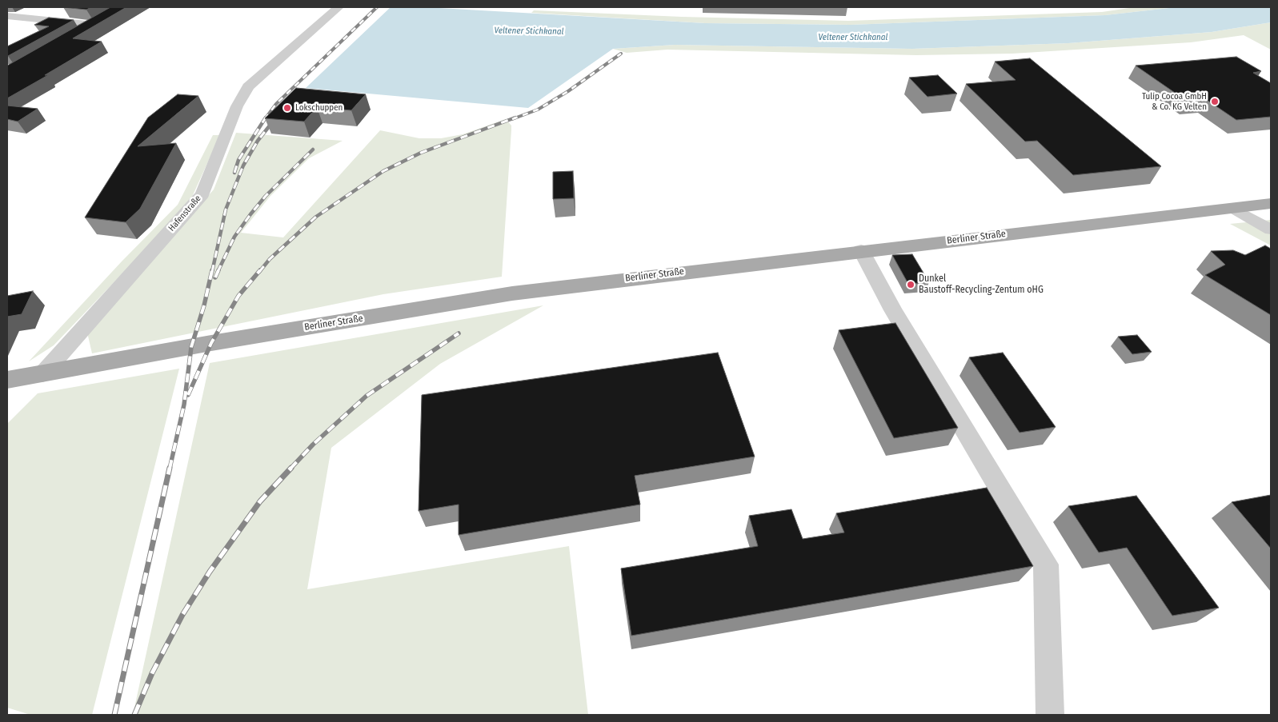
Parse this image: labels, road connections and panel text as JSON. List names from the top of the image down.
{
  "streets": {
    "main road": ["Berliner Straße"],
    "street": ["Hafenstraße"]
  },
  "crossings": [
    ["Hafenstraße", "Berliner Straße"]
  ],
  "water": ["Veltener Stichkanal"],
  "places": ["Tulip Cocoa GmbH & Co. KG Velten", "Lokschuppen", "Dunkel Baustoff-Recycling-Zentum oHG"]
}
